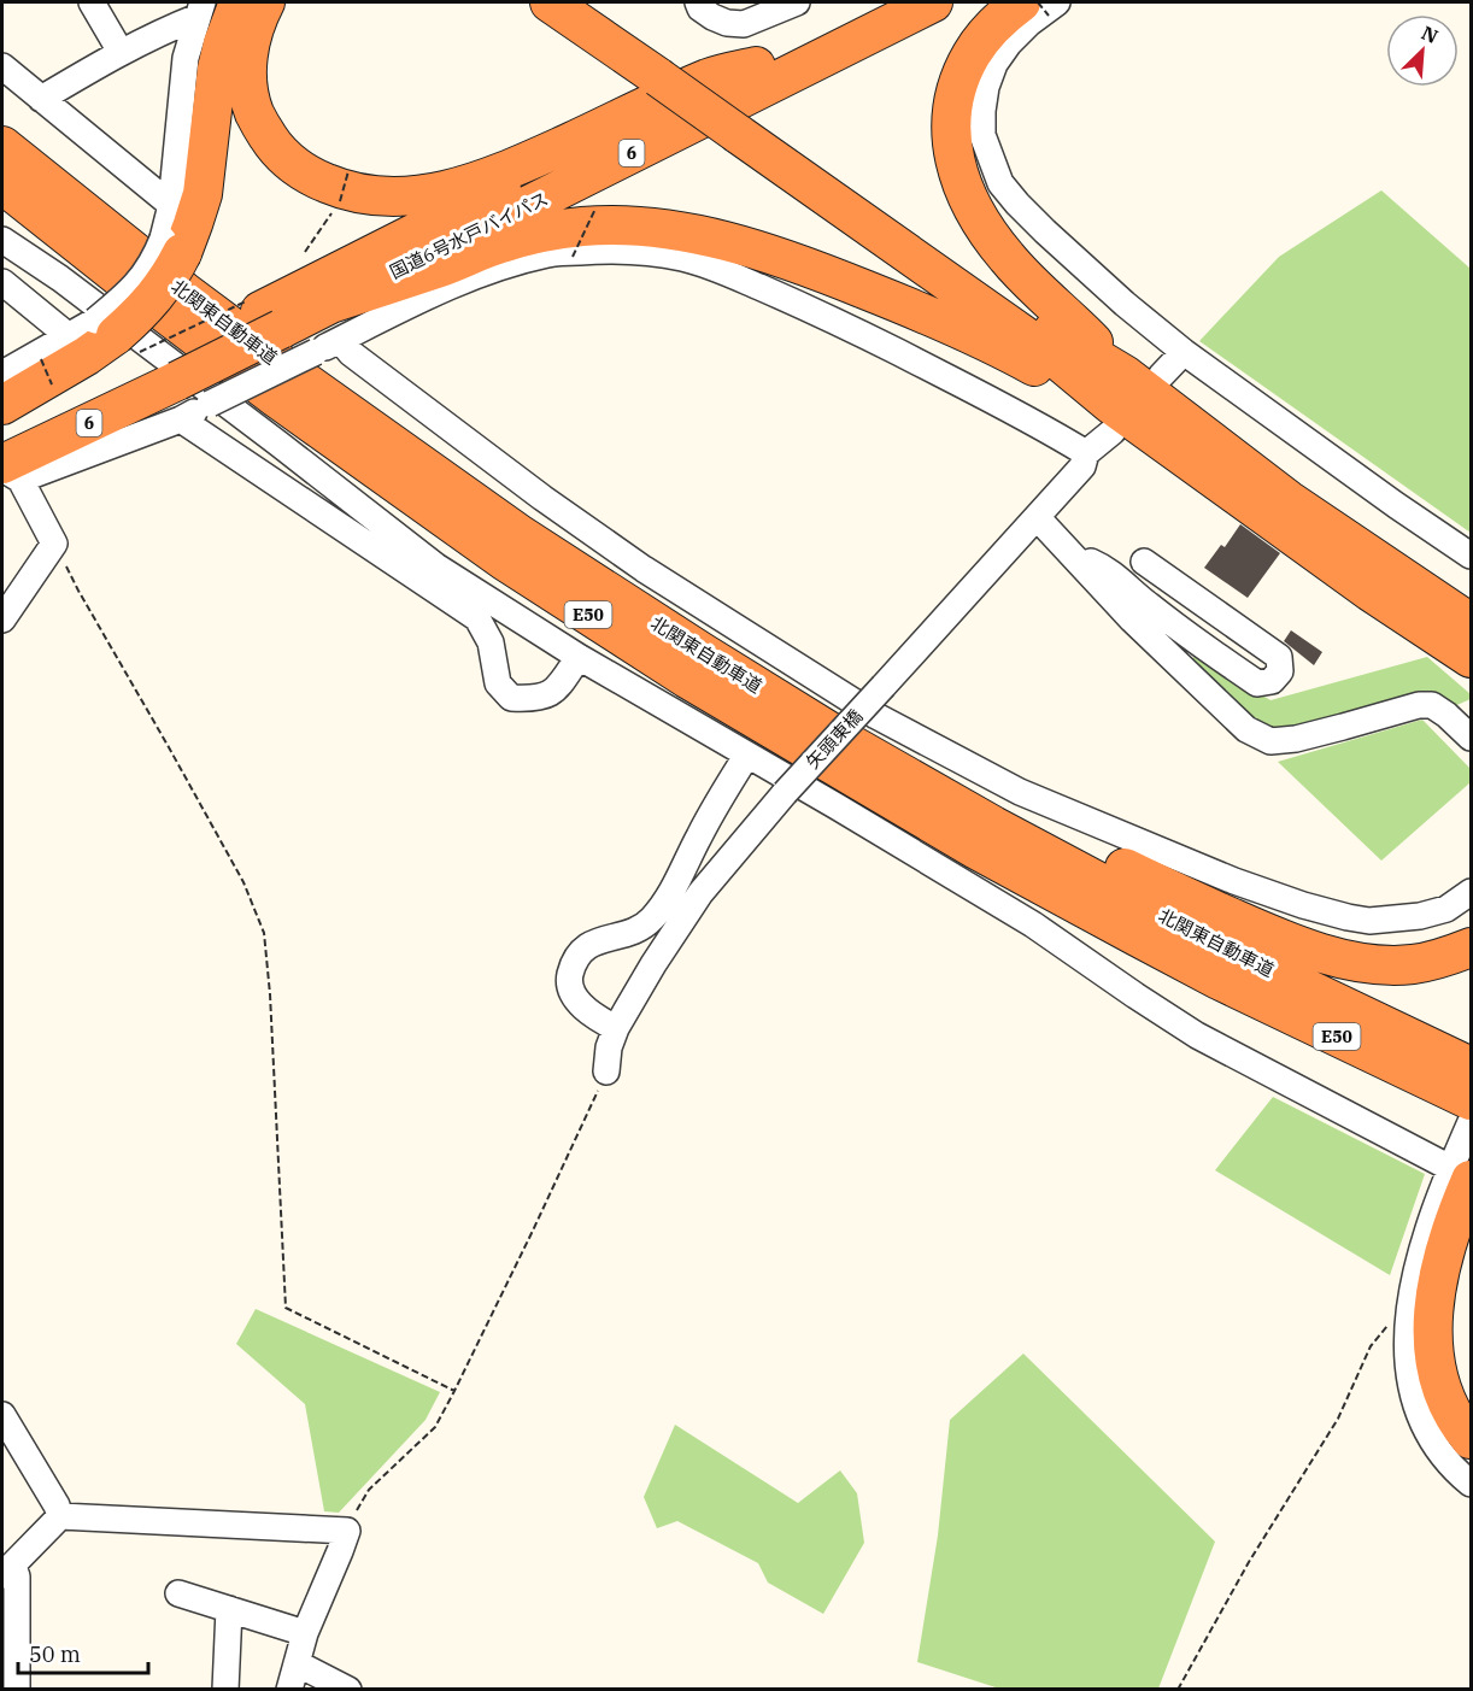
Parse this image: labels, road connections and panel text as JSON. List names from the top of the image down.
{
  "streets": {
    "highway": [
      "6",
      "国道6号水戸バイパス",
      "北関東自動車道",
      "E50"
    ],
    "street": ["矢頭東橋"]
  },
  "scale_bar": "50 m",
  "north": "top right"
}
